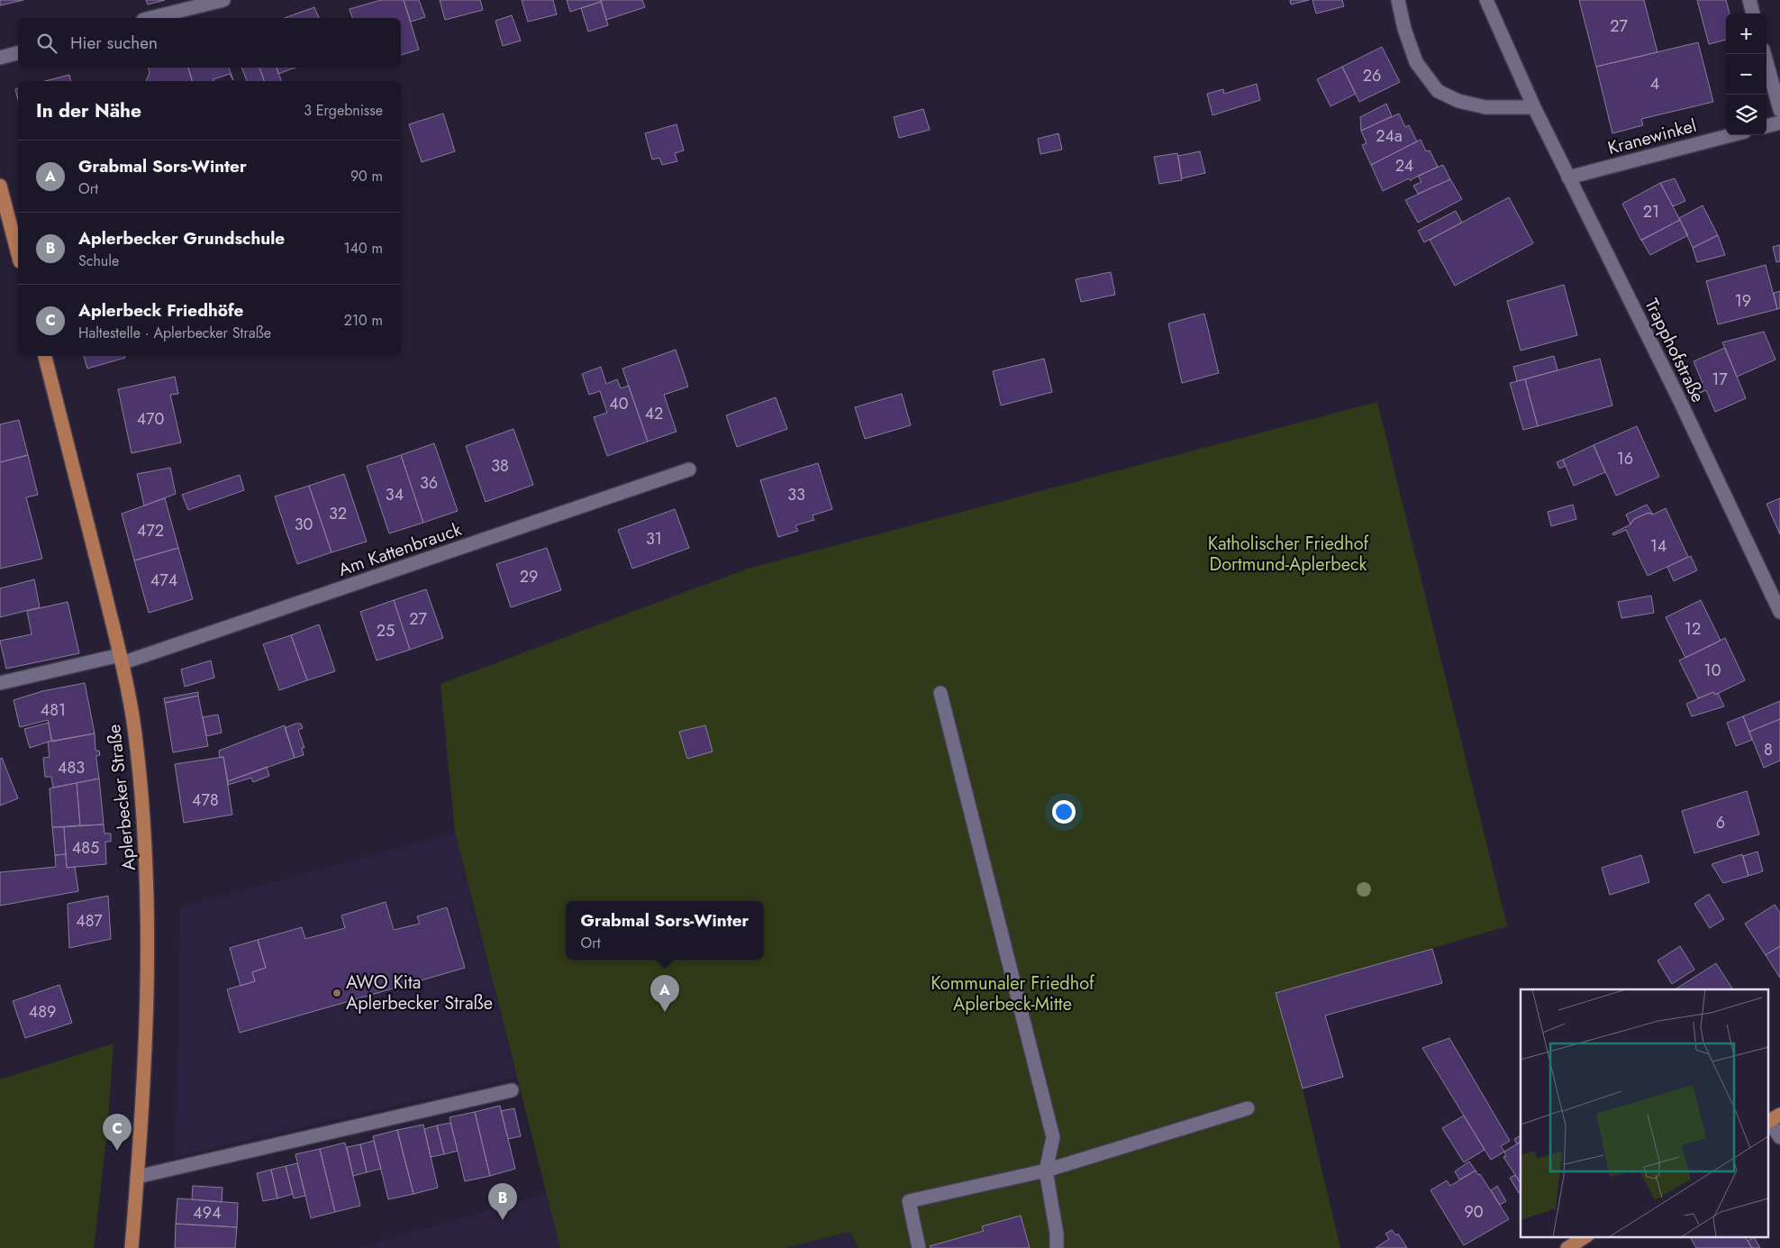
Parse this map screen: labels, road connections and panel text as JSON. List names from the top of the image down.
{
  "streets": {
    "main road": ["Aplerbecker Straße"],
    "street": ["Kranewinkel", "Trapphofstraße", "Am Kattenbrauck"]
  },
  "crossings": [
    ["Kranewinkel", "Trapphofstraße"],
    ["Am Kattenbrauck", "Aplerbecker Straße"]
  ],
  "parks": ["Katholischer Friedhof Dortmund-Aplerbeck", "Kommunaler Friedhof Aplerbeck-Mitte"],
  "places": ["AWO Kita Aplerbecker Straße"],
  "house_numbers": [
    "27",
    "26",
    "4",
    "24a",
    "24",
    "21",
    "19",
    "17",
    "40",
    "42",
    "470",
    "16",
    "38",
    "36",
    "34",
    "33",
    "32",
    "30",
    "472",
    "31",
    "14",
    "29",
    "474",
    "27",
    "12",
    "25",
    "10",
    "481",
    "8",
    "483",
    "478",
    "6",
    "485",
    "487",
    "489",
    "90",
    "494"
  ],
  "page": {
    "map_buttons": ["+", "−"],
    "search": "Hier suchen",
    "heading": ["In der Nähe", "3 Ergebnisse"],
    "list": [
      {
        "mark": "A",
        "name": "Grabmal Sors-Winter",
        "note": "Ort",
        "value": "90 m"
      },
      {
        "mark": "B",
        "name": "Aplerbecker Grundschule",
        "note": "Schule",
        "value": "140 m"
      },
      {
        "mark": "C",
        "name": "Aplerbeck Friedhöfe",
        "note": "Haltestelle · Aplerbecker Straße",
        "value": "210 m"
      }
    ],
    "popup": ["Grabmal Sors-Winter", "Ort"],
    "pins": ["A", "C", "B"]
  }
}
